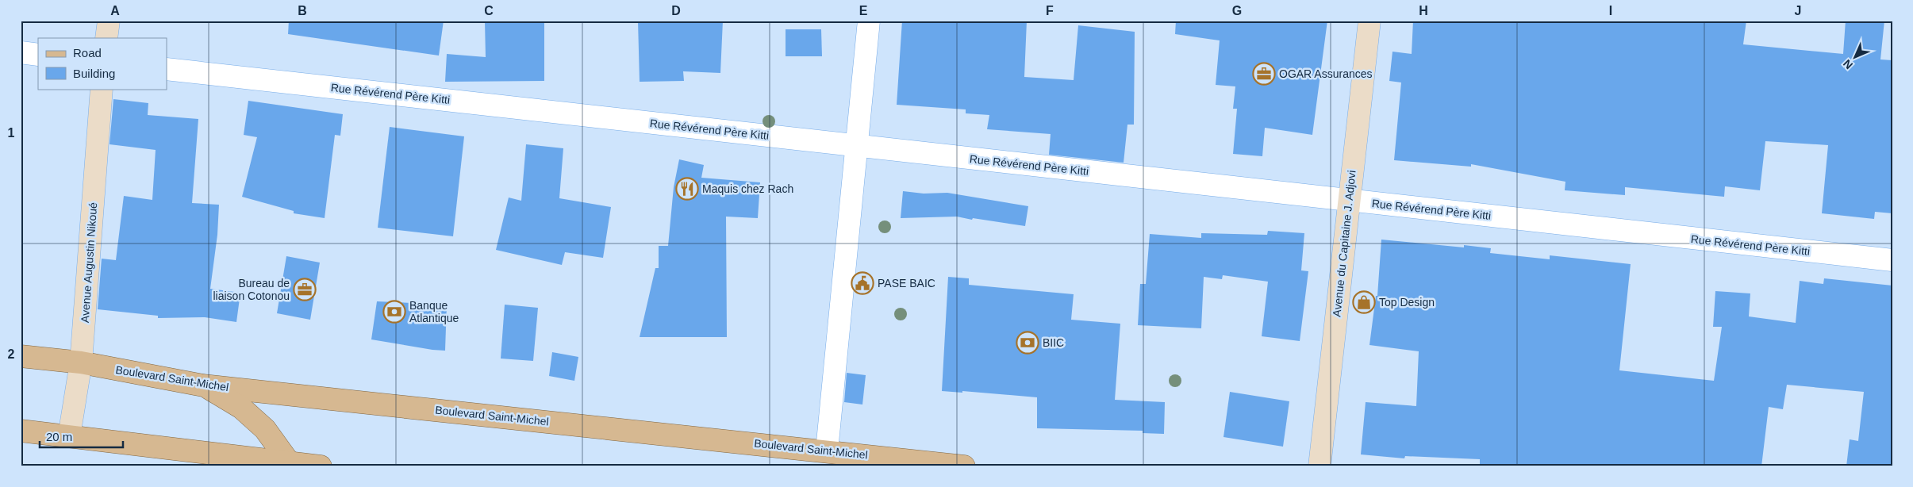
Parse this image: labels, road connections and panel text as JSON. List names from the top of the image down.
{
  "streets": {
    "main road": ["Boulevard Saint-Michel"],
    "street": ["Rue Révérend Père Kitti", "Avenue du Capitaine J. Adjovi", "Avenue Augustin Nikoué"]
  },
  "crossings": [
    ["Rue Révérend Père Kitti", "Avenue du Capitaine J. Adjovi"],
    ["Avenue Augustin Nikoué", "Boulevard Saint-Michel"]
  ],
  "places": {
    "office": ["OGAR Assurances", "Bureau de liaison Cotonou"],
    "restaurant": ["Maquis chez Rach"],
    "public building": ["PASE BAIC"],
    "shop": ["Top Design"],
    "bank": ["Banque Atlantique", "BIIC"]
  },
  "legend": ["Road", "Building"],
  "scale_bar": "20 m",
  "north": "bottom left",
  "grid": {
    "columns": [
      "A",
      "B",
      "C",
      "D",
      "E",
      "F",
      "G",
      "H",
      "I",
      "J"
    ],
    "rows": ["1", "2"]
  }
}
